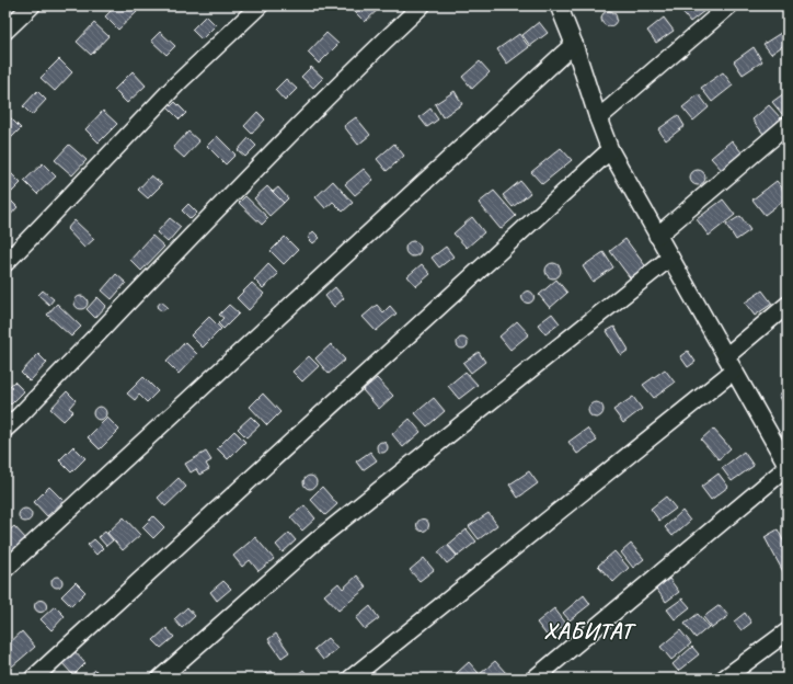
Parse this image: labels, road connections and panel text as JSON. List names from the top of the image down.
{
  "districts": ["ХАБИТАТ"]
}
